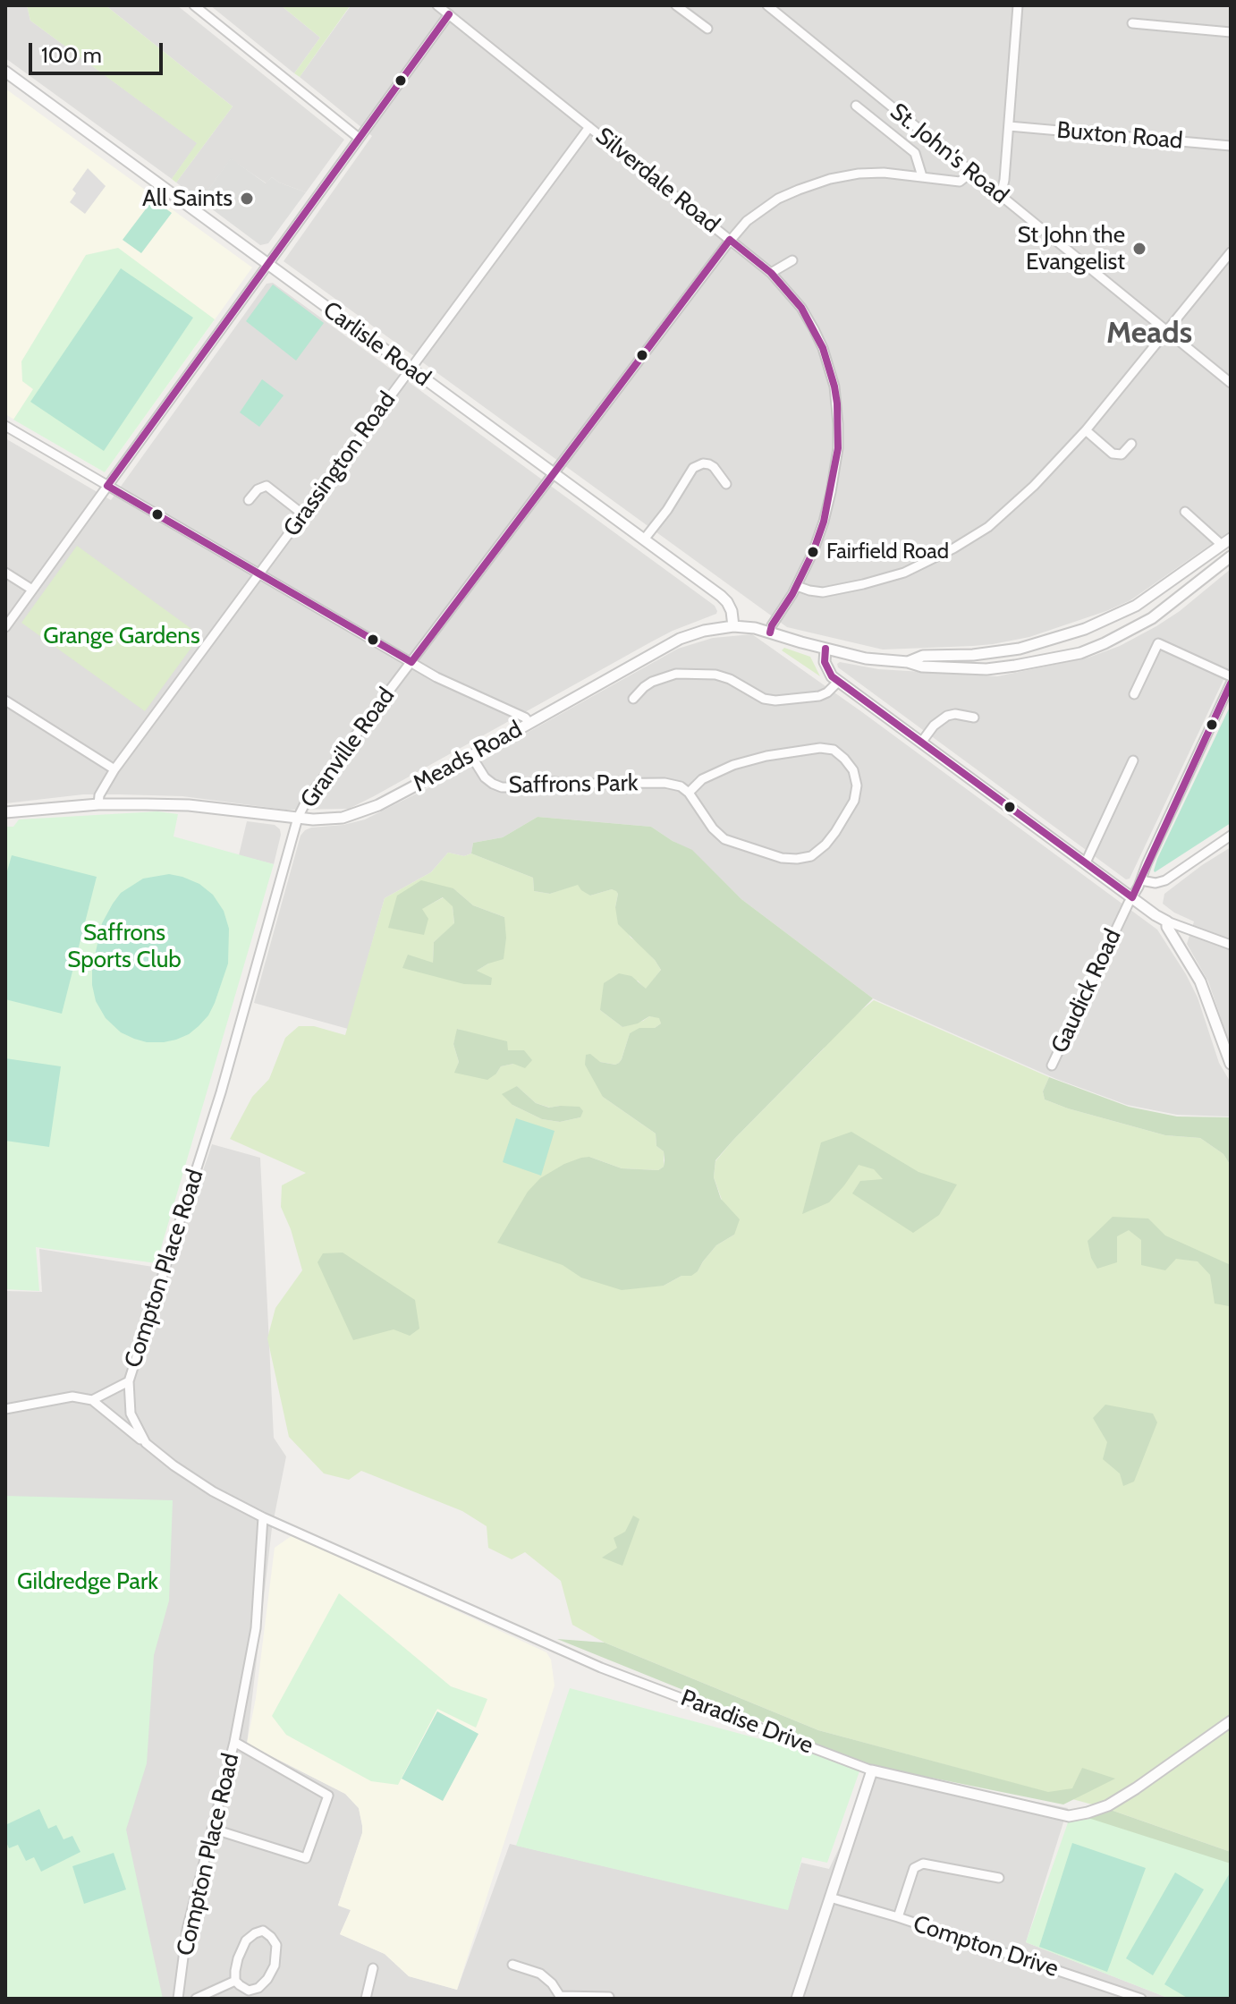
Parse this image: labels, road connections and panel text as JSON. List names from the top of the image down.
{
  "streets": {
    "street": [
      "Buxton Road",
      "St. John's Road",
      "Silverdale Road",
      "Carlisle Road",
      "Grassington Road",
      "Granville Road",
      "Meads Road",
      "Saffrons Park",
      "Gaudick Road",
      "Compton Place Road",
      "Paradise Drive",
      "Compton Drive"
    ]
  },
  "crossings": [
    ["St. John's Road", "Granville Road"],
    ["Silverdale Road", "Grassington Road"],
    ["Silverdale Road", "Granville Road"],
    ["Silverdale Road", "Meads Road"],
    ["Carlisle Road", "Grassington Road"],
    ["Carlisle Road", "Granville Road"],
    ["Carlisle Road", "Meads Road"],
    ["Grassington Road", "Meads Road"],
    ["Granville Road", "Meads Road"],
    ["Granville Road", "Compton Place Road"],
    ["Meads Road", "Saffrons Park"],
    ["Meads Road", "Compton Place Road"],
    ["Compton Place Road", "Paradise Drive"]
  ],
  "districts": ["Meads"],
  "parks": ["Grange Gardens", "Saffrons Sports Club", "Gildredge Park"],
  "places": ["All Saints", "St John the Evangelist", "Fairfield Road"],
  "scale_bar": "100 m"
}
